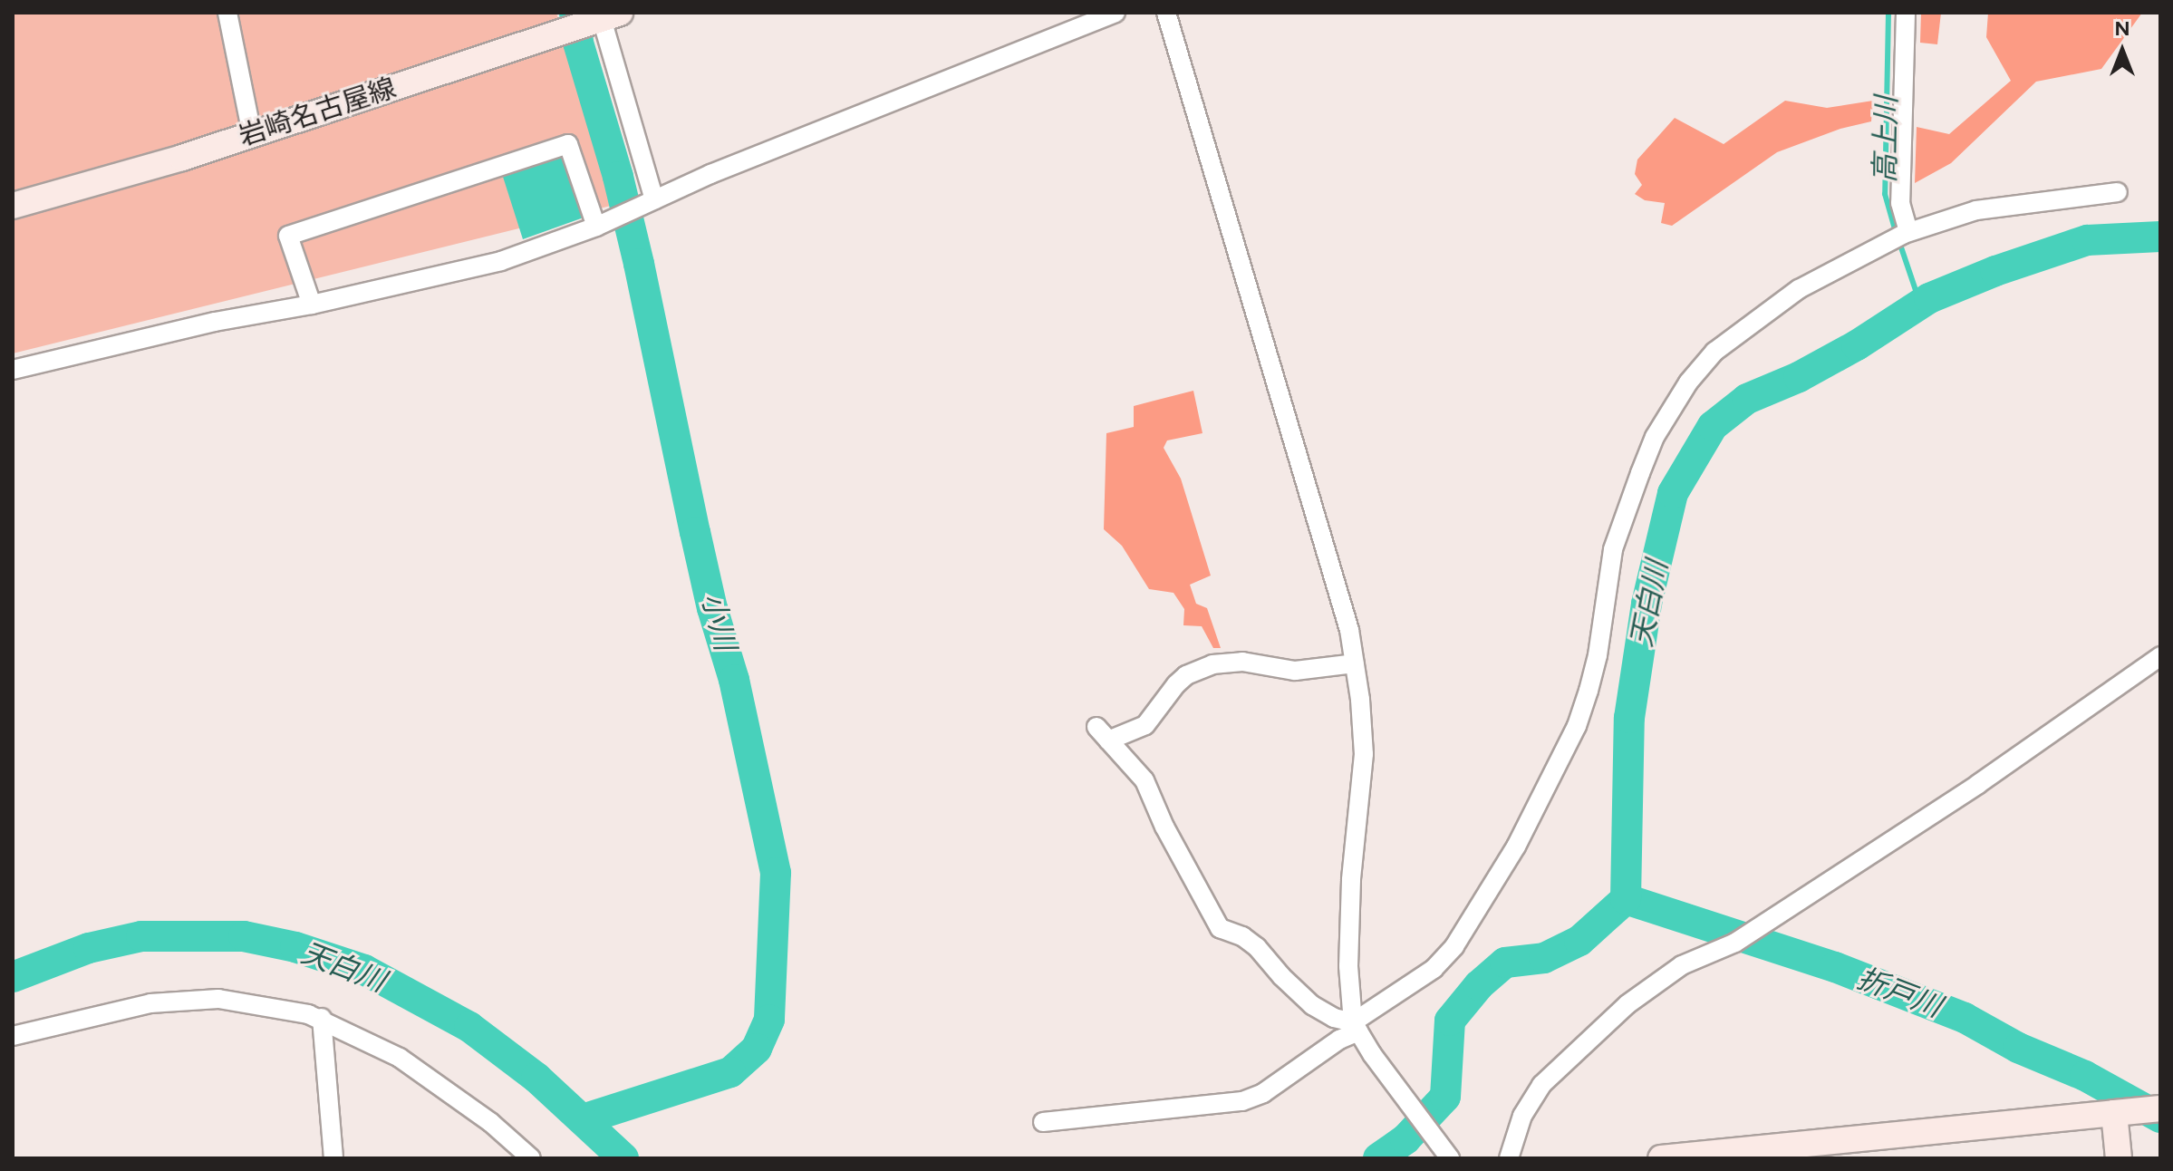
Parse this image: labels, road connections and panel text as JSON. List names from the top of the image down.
{
  "streets": {
    "main road": ["岩崎名古屋線"]
  },
  "water": [
    "高上川",
    "天白川",
    "小川",
    "折戸川"
  ],
  "north": "top"
}
